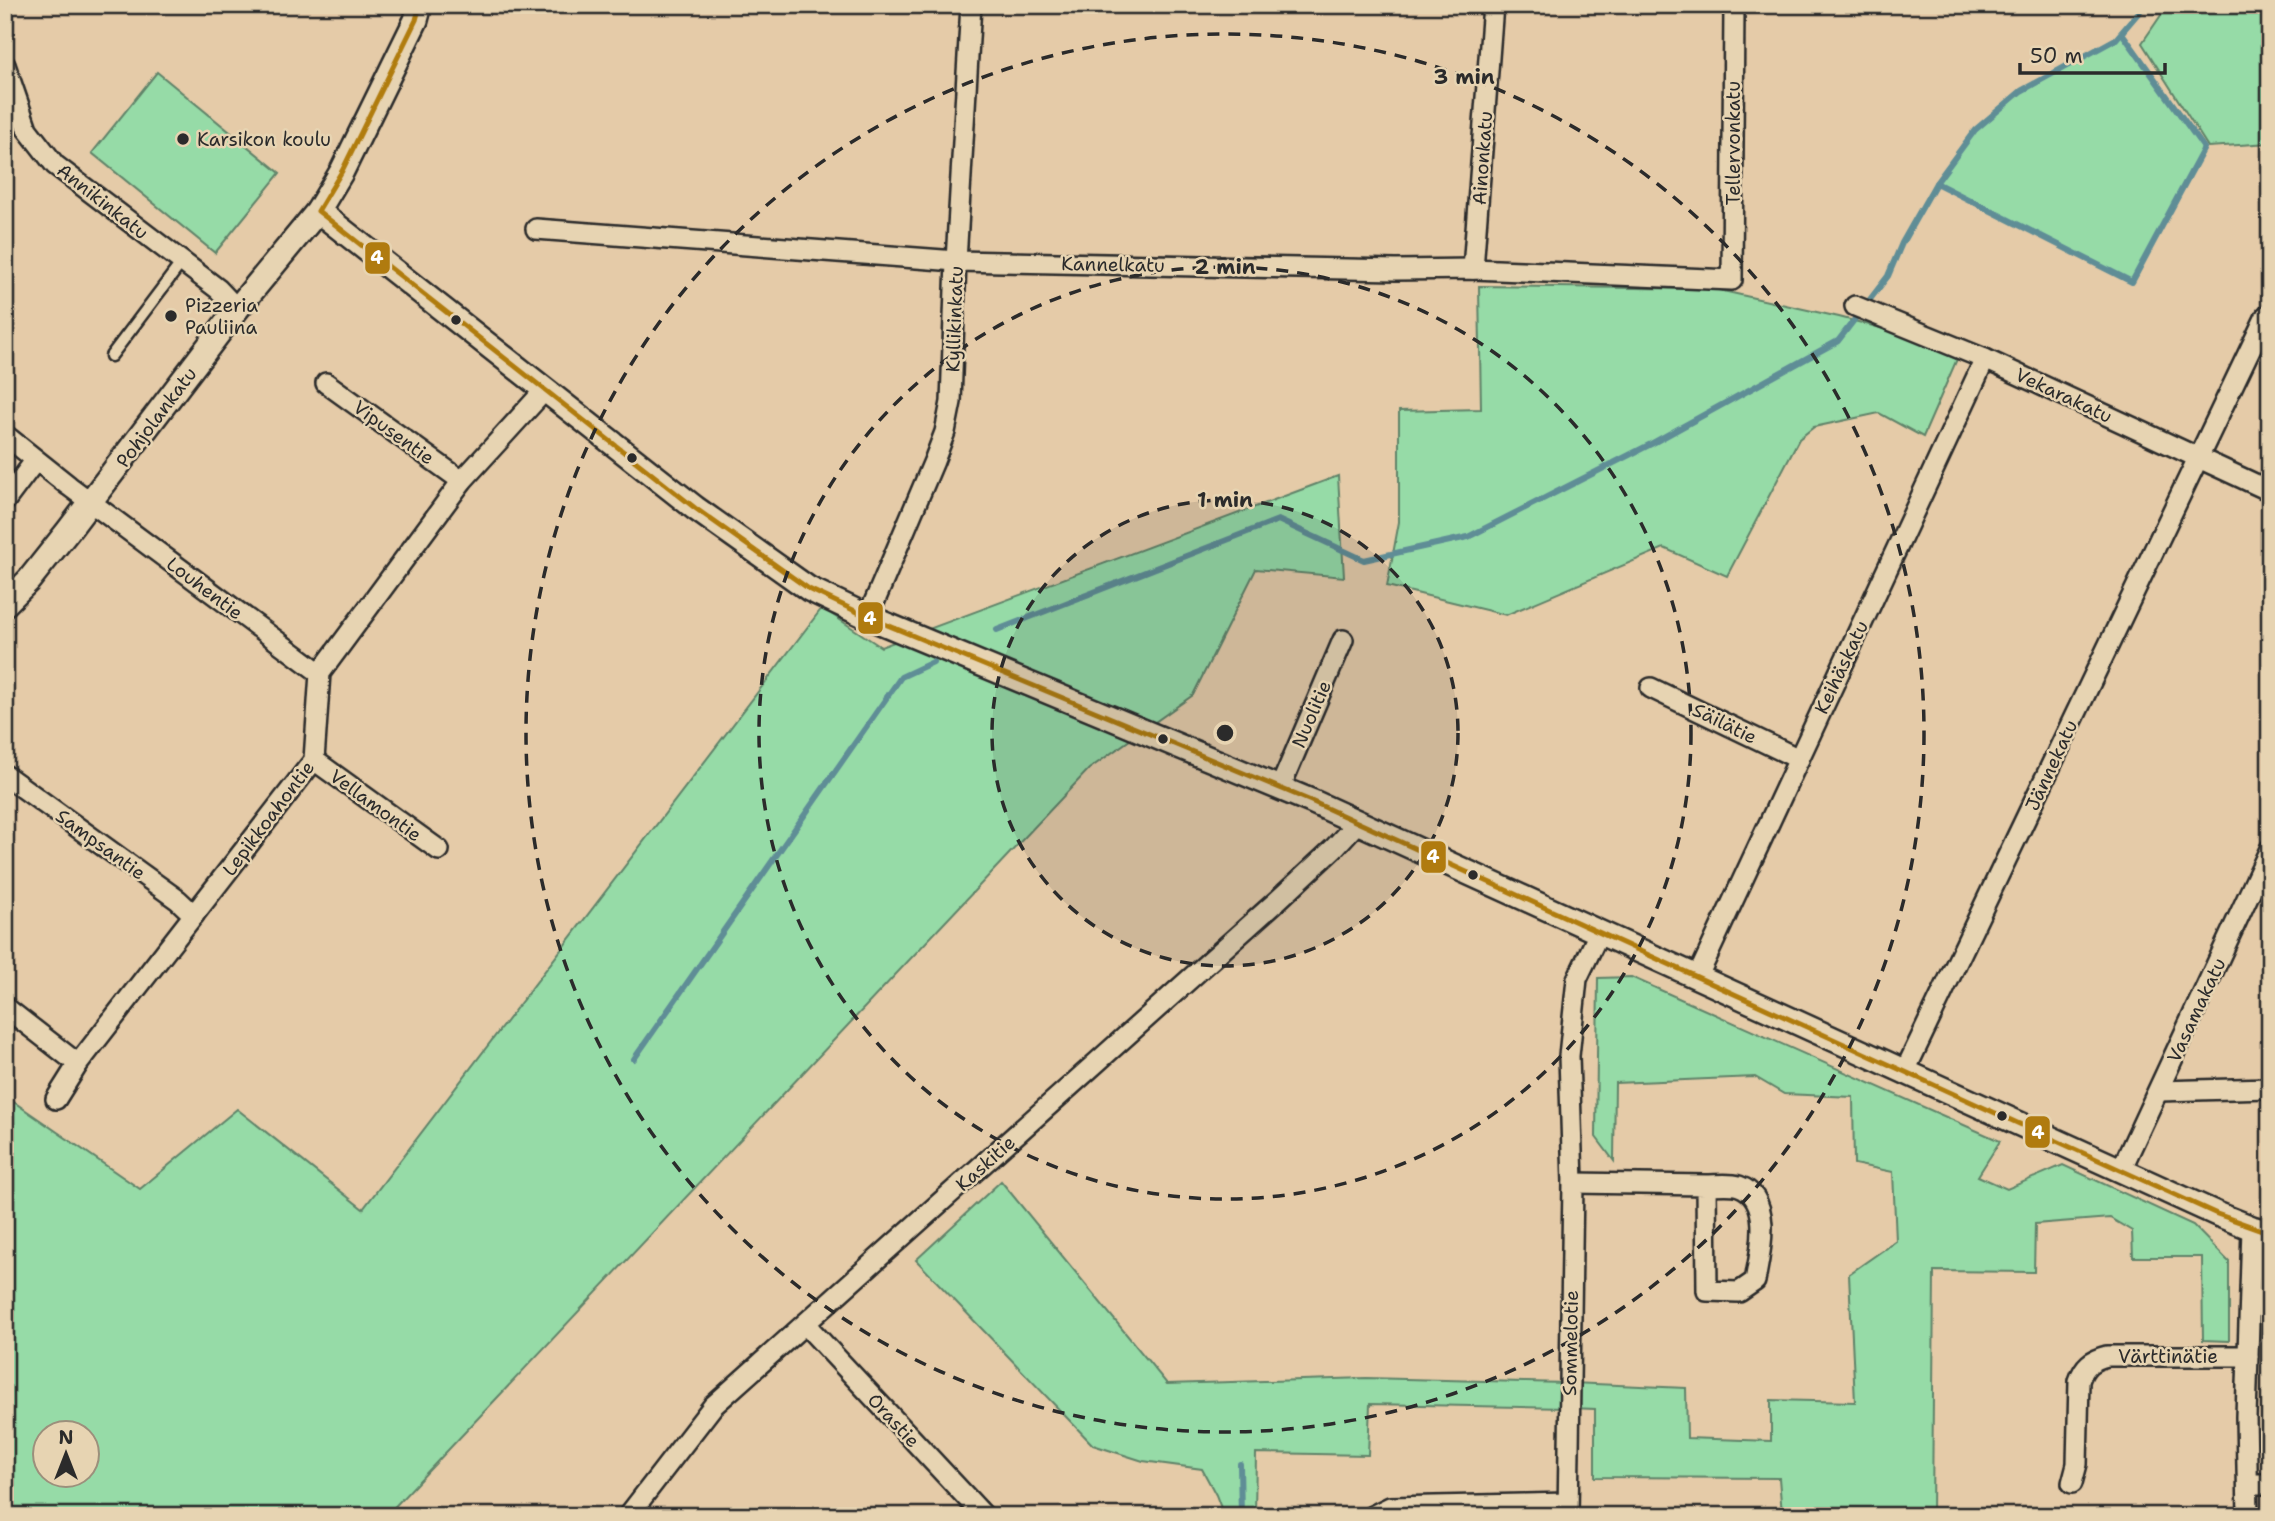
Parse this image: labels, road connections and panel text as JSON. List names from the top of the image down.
{
  "streets": {
    "street": [
      "Tellervonkatu",
      "Ainonkatu",
      "Annikinkatu",
      "Kannelkatu",
      "Kyllikinkatu",
      "Vekarakatu",
      "Pohjolankatu",
      "Vipusentie",
      "Louhentie",
      "Keihäskatu",
      "Nuolitie",
      "Säilätie",
      "Jännekatu",
      "Vellamontie",
      "Lepikkoahontie",
      "Sampsantie",
      "Vasamakatu",
      "Kaskitie",
      "Sommelotie",
      "Värttinätie",
      "Orastie"
    ]
  },
  "crossings": [
    ["Tellervonkatu", "Kannelkatu"],
    ["Ainonkatu", "Kannelkatu"],
    ["Annikinkatu", "Pohjolankatu"],
    ["Kannelkatu", "Kyllikinkatu"],
    ["Vekarakatu", "Keihäskatu"],
    ["Vekarakatu", "Jännekatu"],
    ["Pohjolankatu", "Louhentie"],
    ["Louhentie", "Lepikkoahontie"],
    ["Keihäskatu", "Säilätie"],
    ["Vellamontie", "Lepikkoahontie"],
    ["Lepikkoahontie", "Sampsantie"],
    ["Kaskitie", "Orastie"]
  ],
  "places": ["Karsikon koulu", "Pizzeria Pauliina"],
  "lines": ["transit line 4"],
  "scale_bar": "50 m",
  "north": "top",
  "rings": ["3 min", "2 min", "1 min"]
}
